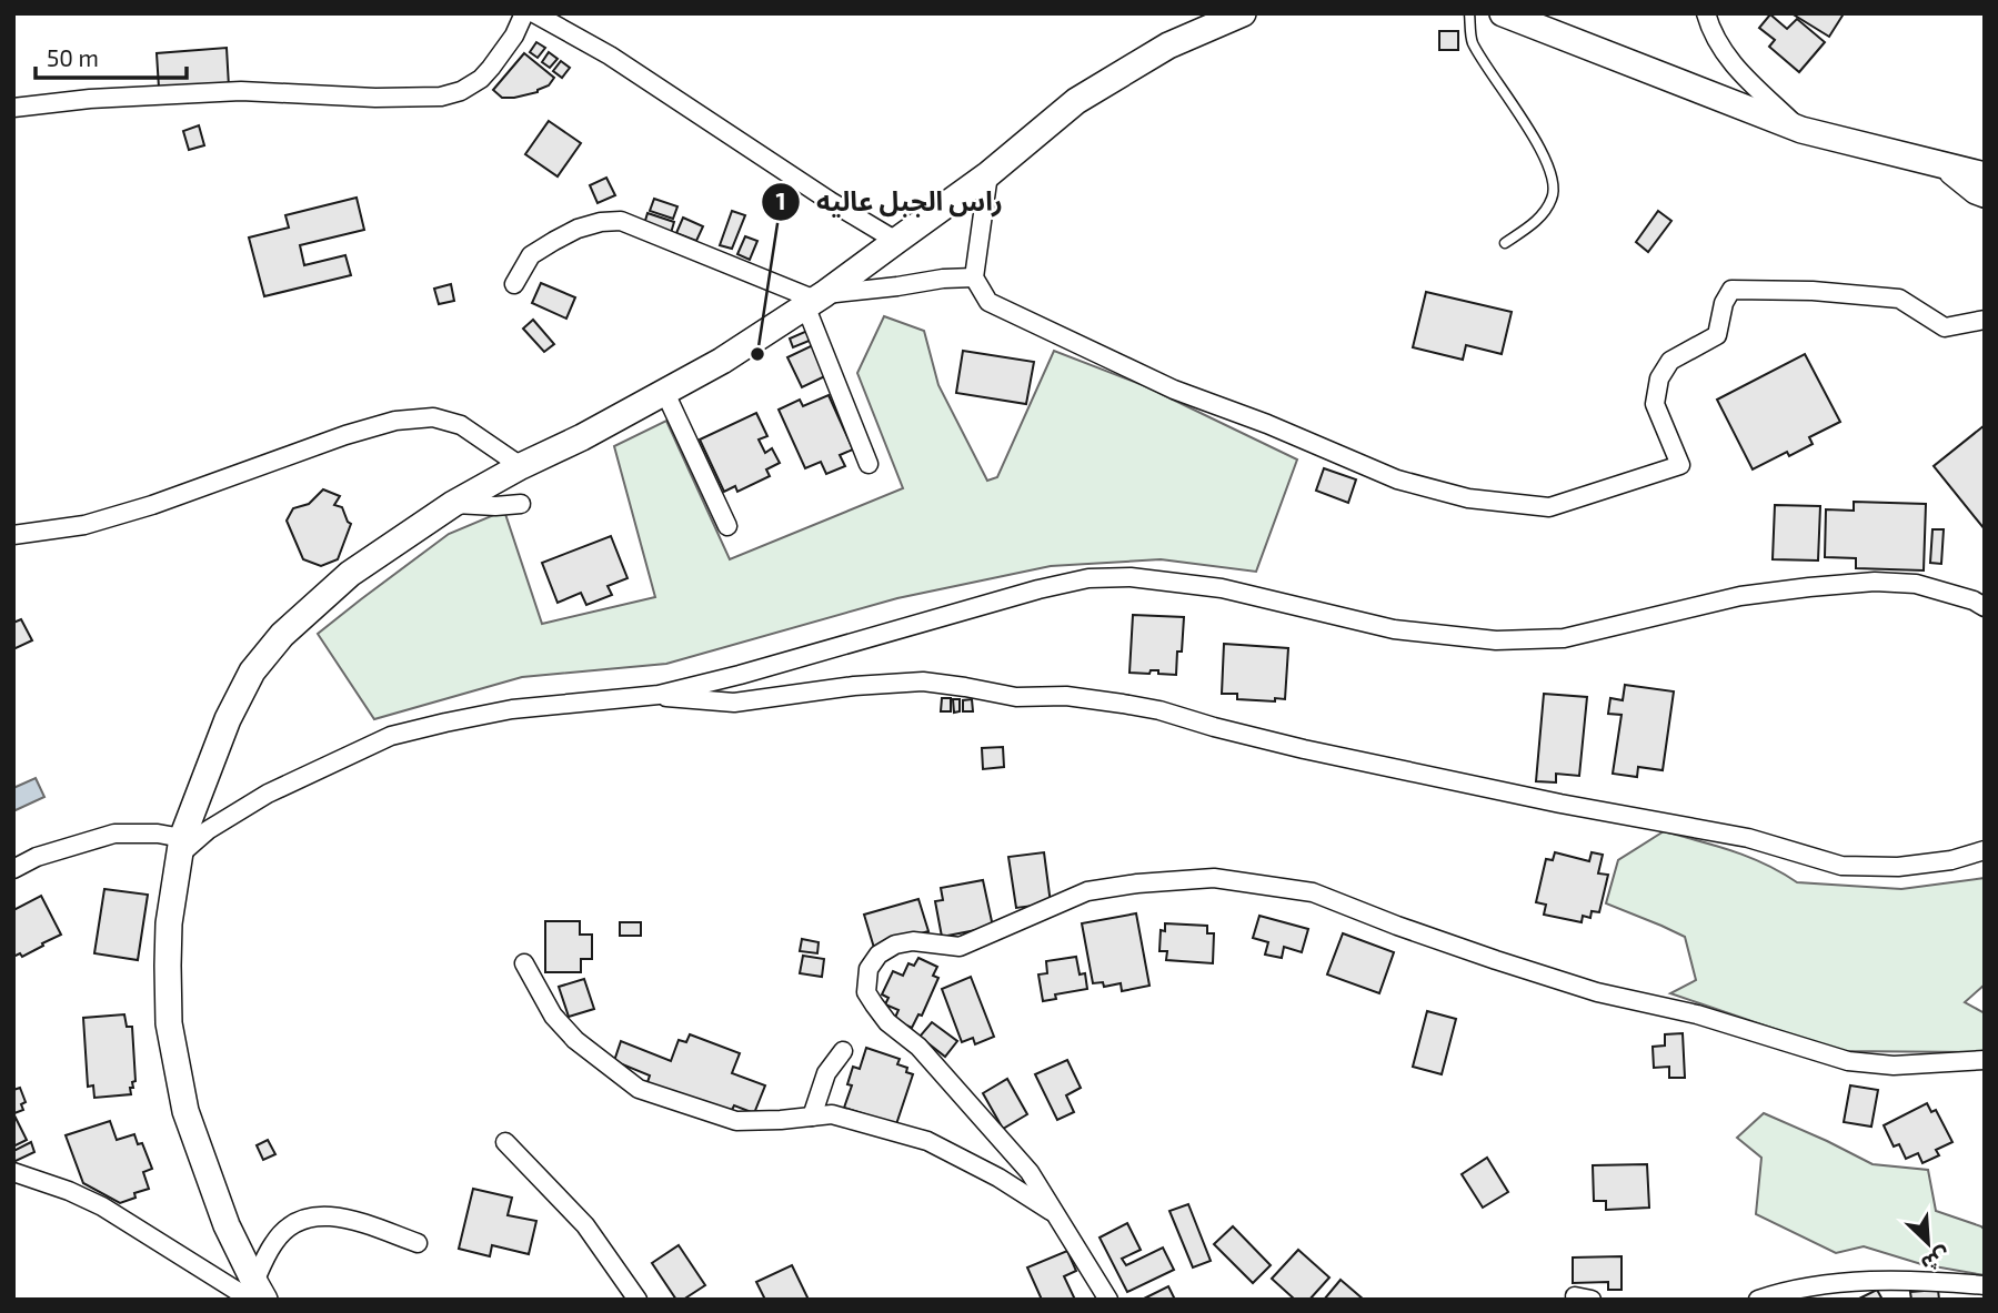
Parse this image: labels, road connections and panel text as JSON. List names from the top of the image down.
{
  "places": ["راس الجبل عاليه"],
  "scale_bar": "50 m",
  "north": "bottom right"
}
